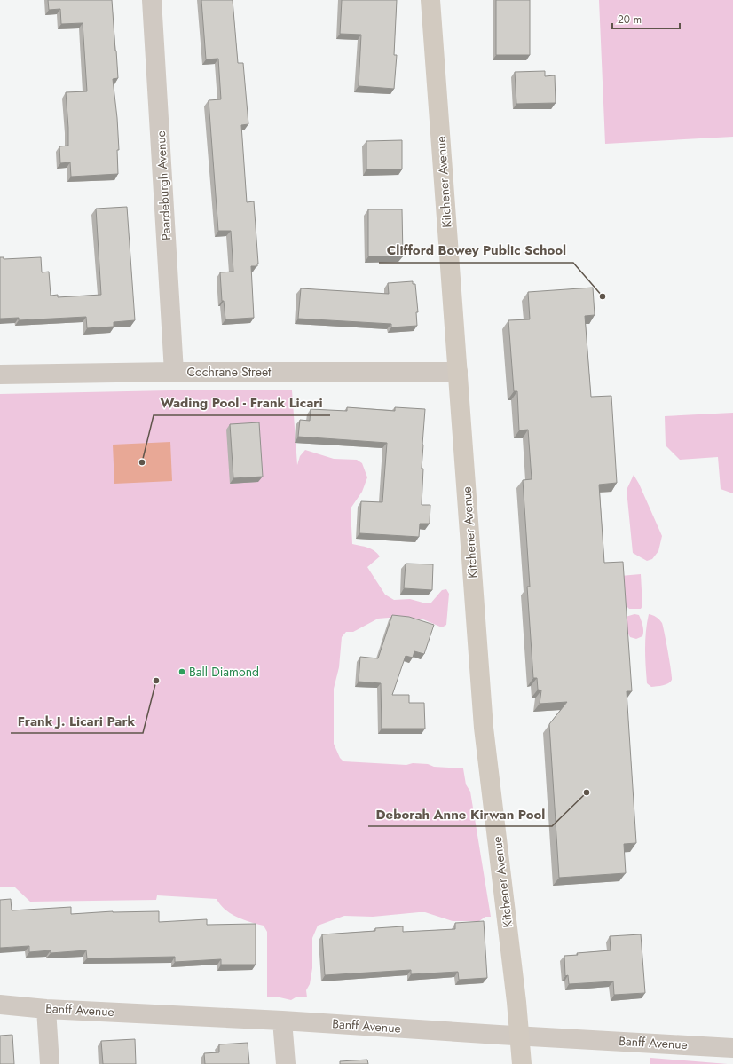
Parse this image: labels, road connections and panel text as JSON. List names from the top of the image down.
{
  "streets": {
    "street": [
      "Kitchener Avenue",
      "Paardeburgh Avenue",
      "Cochrane Street",
      "Banff Avenue"
    ]
  },
  "crossings": [
    ["Kitchener Avenue", "Cochrane Street"],
    ["Kitchener Avenue", "Banff Avenue"],
    ["Paardeburgh Avenue", "Cochrane Street"]
  ],
  "places": [
    "Clifford Bowey Public School",
    "Wading Pool - Frank Licari",
    "Ball Diamond",
    "Frank J. Licari Park",
    "Deborah Anne Kirwan Pool"
  ],
  "scale_bar": "20 m"
}
